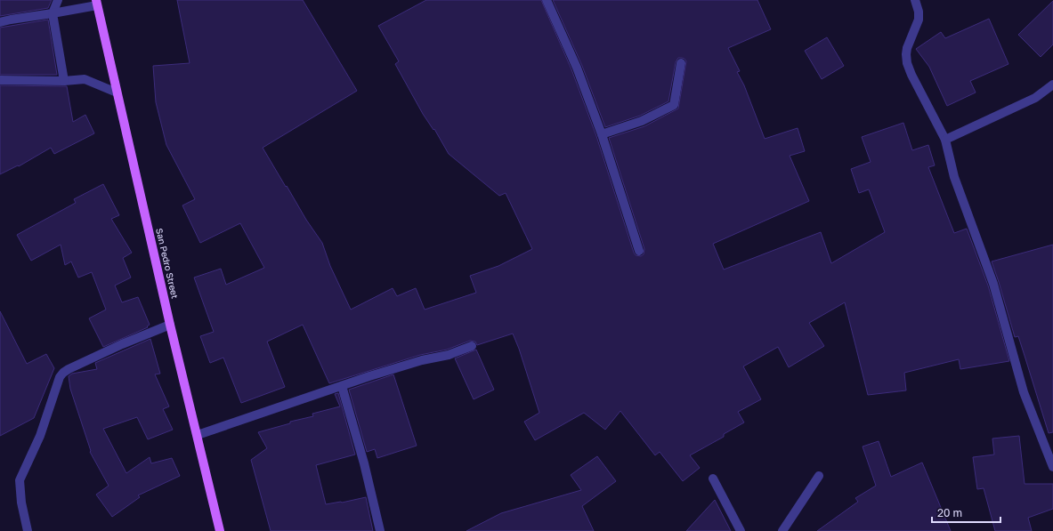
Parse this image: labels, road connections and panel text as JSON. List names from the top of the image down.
{
  "streets": {
    "main road": ["San Pedro Street"]
  },
  "scale_bar": "20 m"
}
